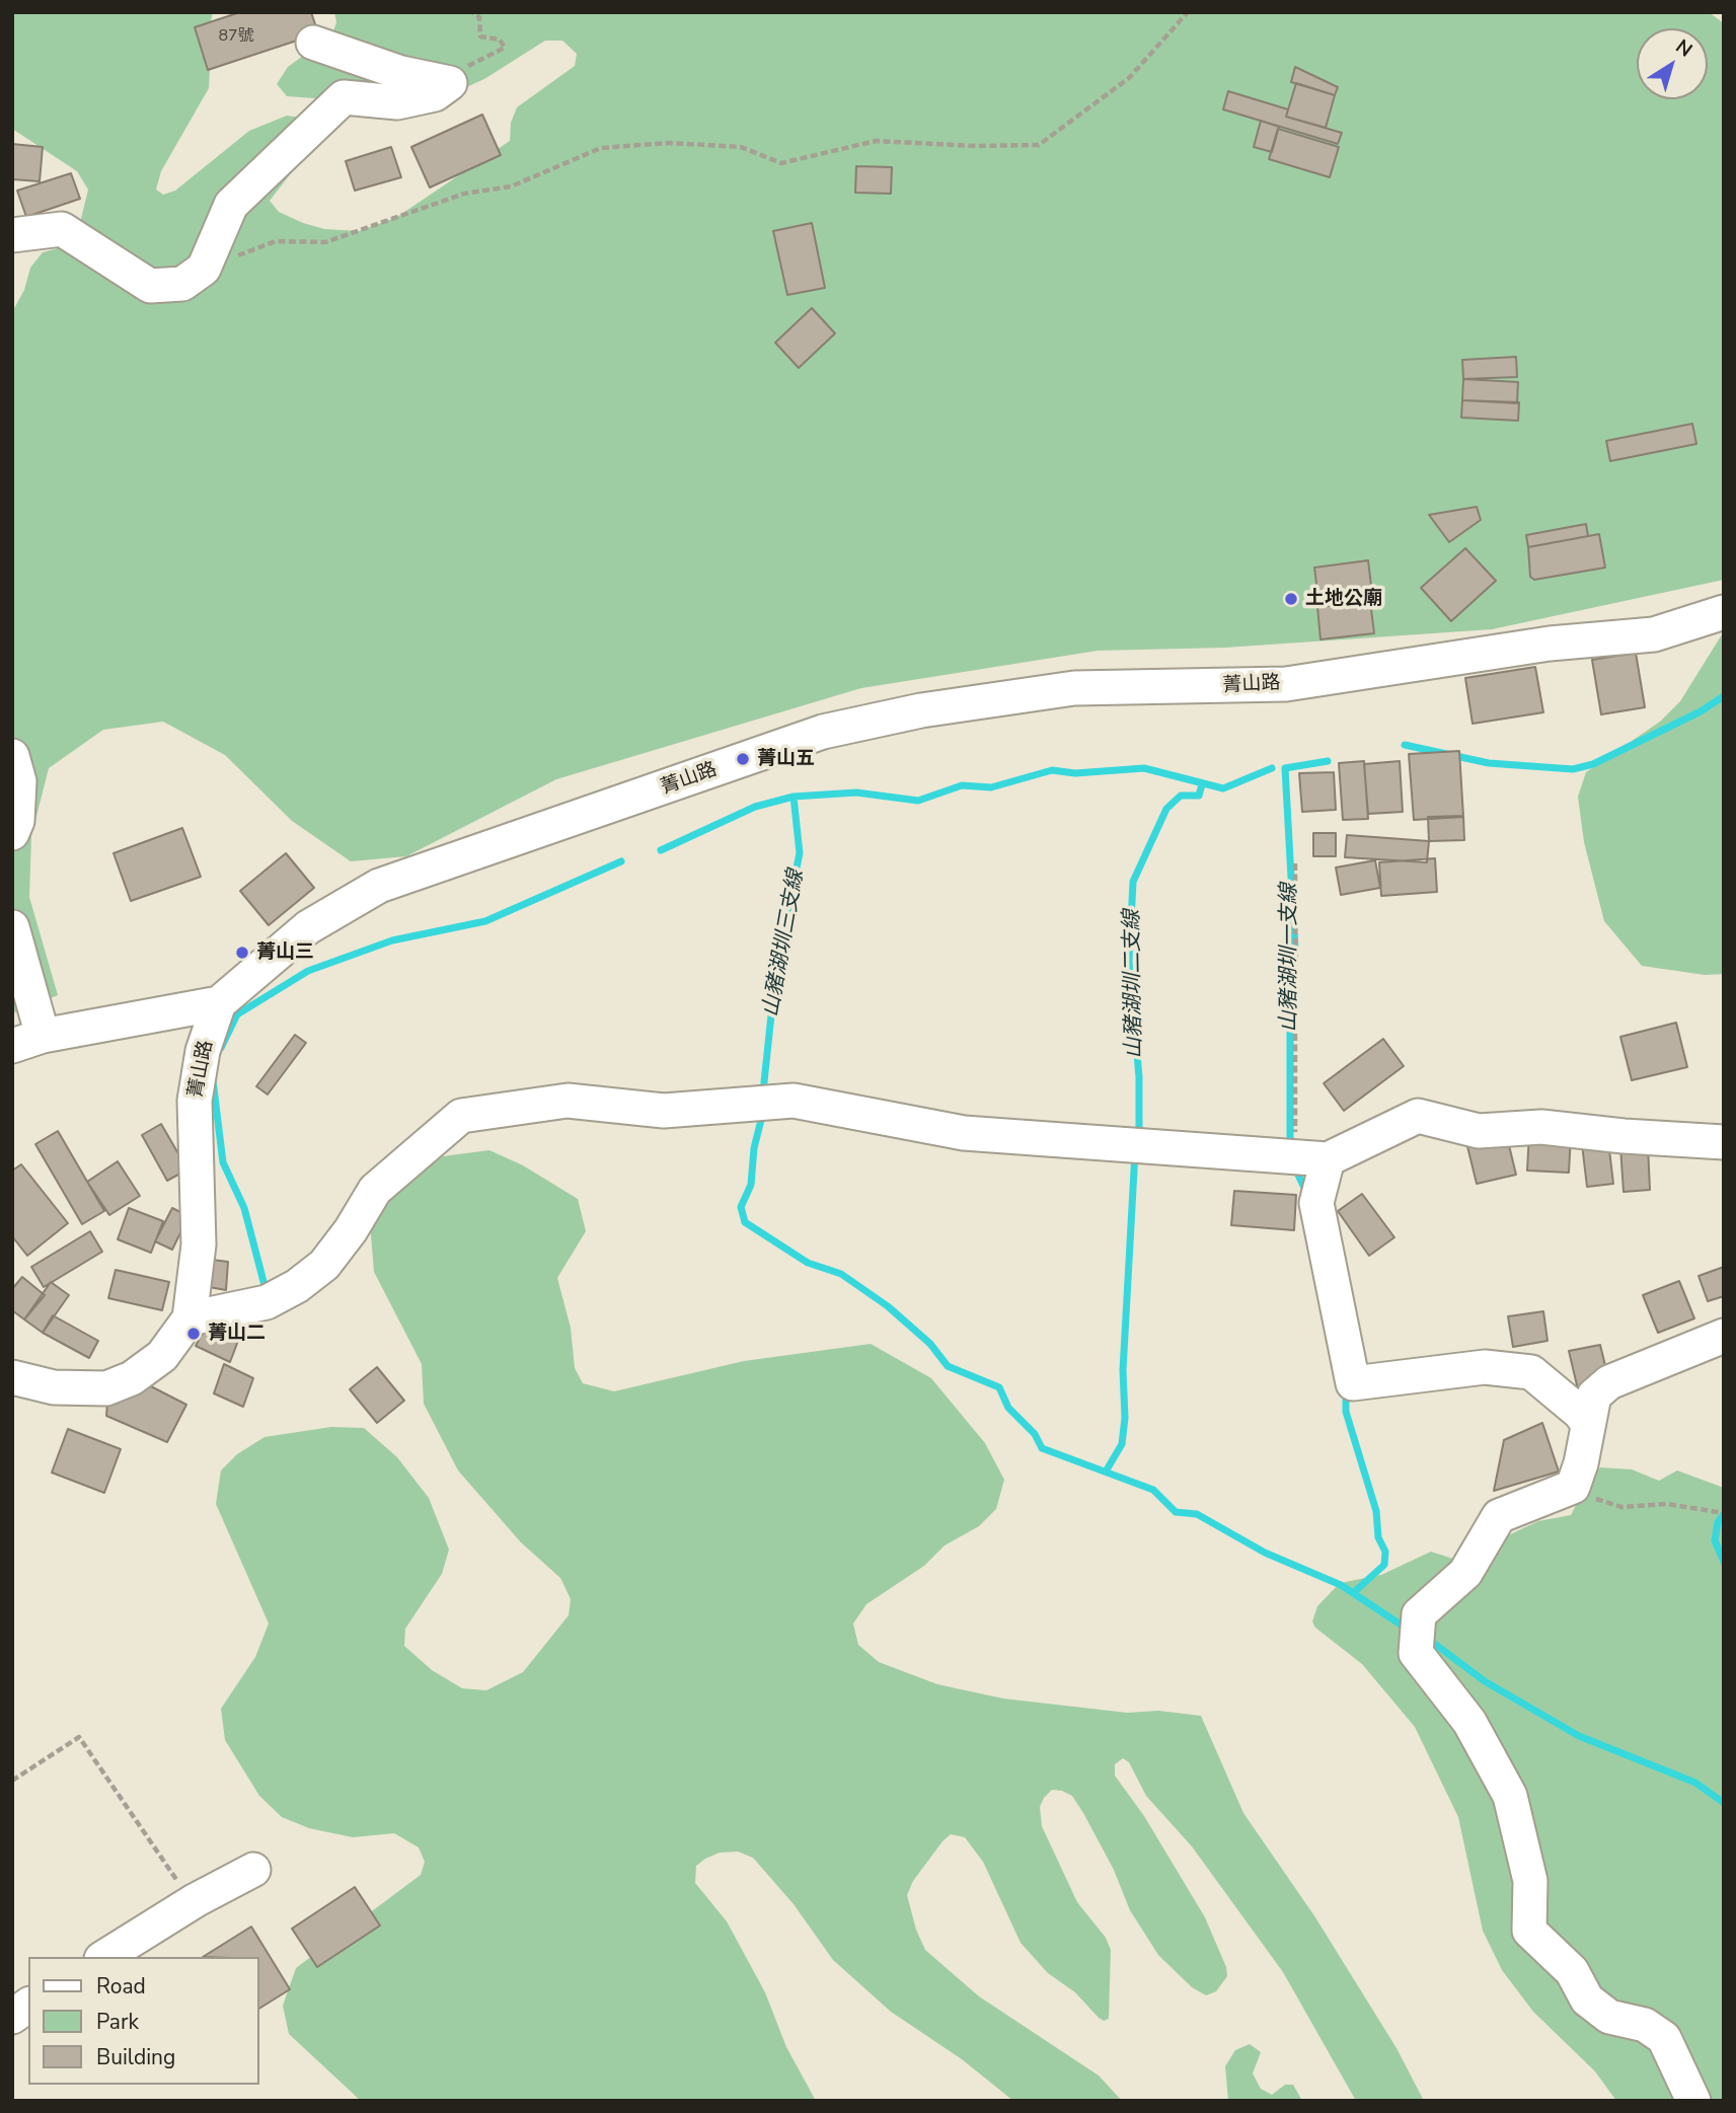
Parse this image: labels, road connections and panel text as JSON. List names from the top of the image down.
{
  "streets": {
    "street": ["菁山路"]
  },
  "water": ["山豬湖圳三支線", "山豬湖圳一支線", "山豬湖圳二支線"],
  "places": [
    "土地公廟",
    "菁山五",
    "菁山三",
    "菁山二"
  ],
  "house_numbers": ["87號"],
  "legend": ["Road", "Park", "Building"],
  "north": "top right"
}
